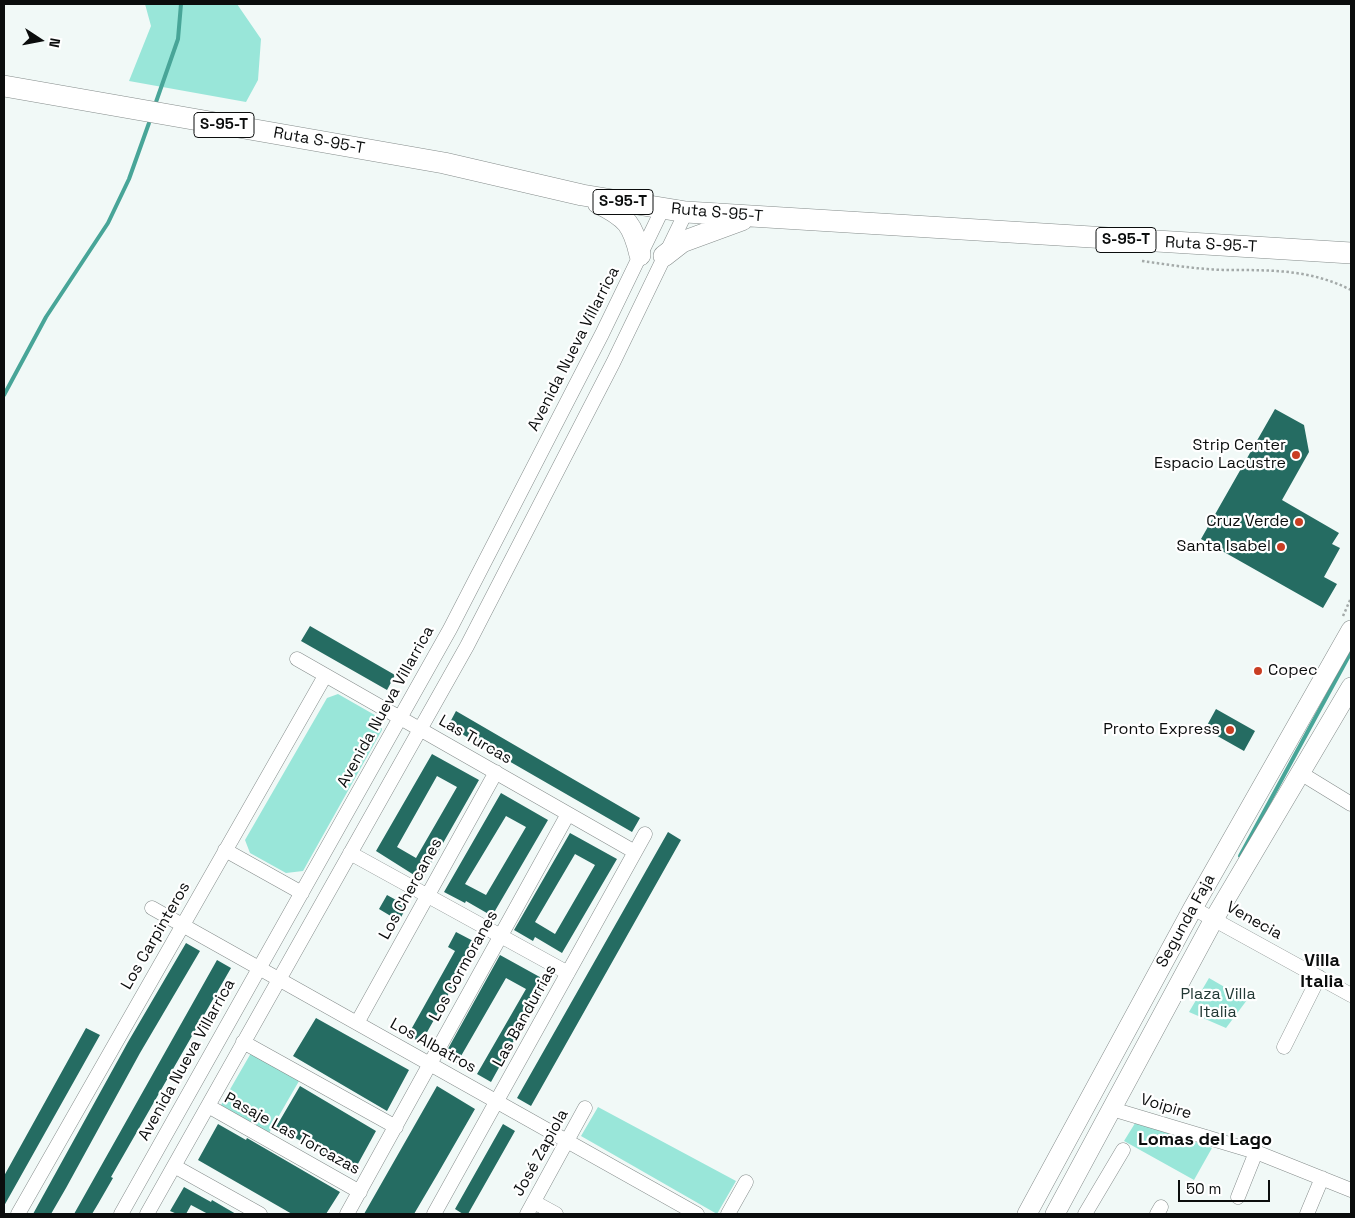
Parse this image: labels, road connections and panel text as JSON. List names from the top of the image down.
{
  "streets": {
    "main road": ["S-95-T", "Ruta S-95-T", "Segunda Faja"],
    "street": [
      "Avenida Nueva Villarrica",
      "Las Turcas",
      "Los Chercanes",
      "Venecia",
      "Los Carpinteros",
      "Los Cormoranes",
      "Las Bandurrias",
      "Los Albatros",
      "Voipire",
      "Pasaje Las Torcazas",
      "José Zapiola"
    ]
  },
  "crossings": [
    ["Ruta S-95-T", "Avenida Nueva Villarrica"],
    ["Avenida Nueva Villarrica", "Las Turcas"],
    ["Avenida Nueva Villarrica", "Los Albatros"],
    ["Las Turcas", "Los Chercanes"],
    ["Las Turcas", "Los Carpinteros"],
    ["Las Turcas", "Los Cormoranes"],
    ["Las Turcas", "Las Bandurrias"],
    ["Los Chercanes", "Los Albatros"],
    ["Segunda Faja", "Venecia"],
    ["Segunda Faja", "Voipire"],
    ["Los Carpinteros", "Los Albatros"],
    ["Los Cormoranes", "Los Albatros"],
    ["Los Cormoranes", "Pasaje Las Torcazas"],
    ["Las Bandurrias", "Los Albatros"],
    ["Los Albatros", "José Zapiola"]
  ],
  "districts": ["Villa Italia", "Lomas del Lago"],
  "parks": ["Plaza Villa Italia"],
  "places": [
    "Strip Center Espacio Lacustre",
    "Cruz Verde",
    "Santa Isabel",
    "Copec",
    "Pronto Express"
  ],
  "scale_bar": "50 m",
  "north": "right"
}
